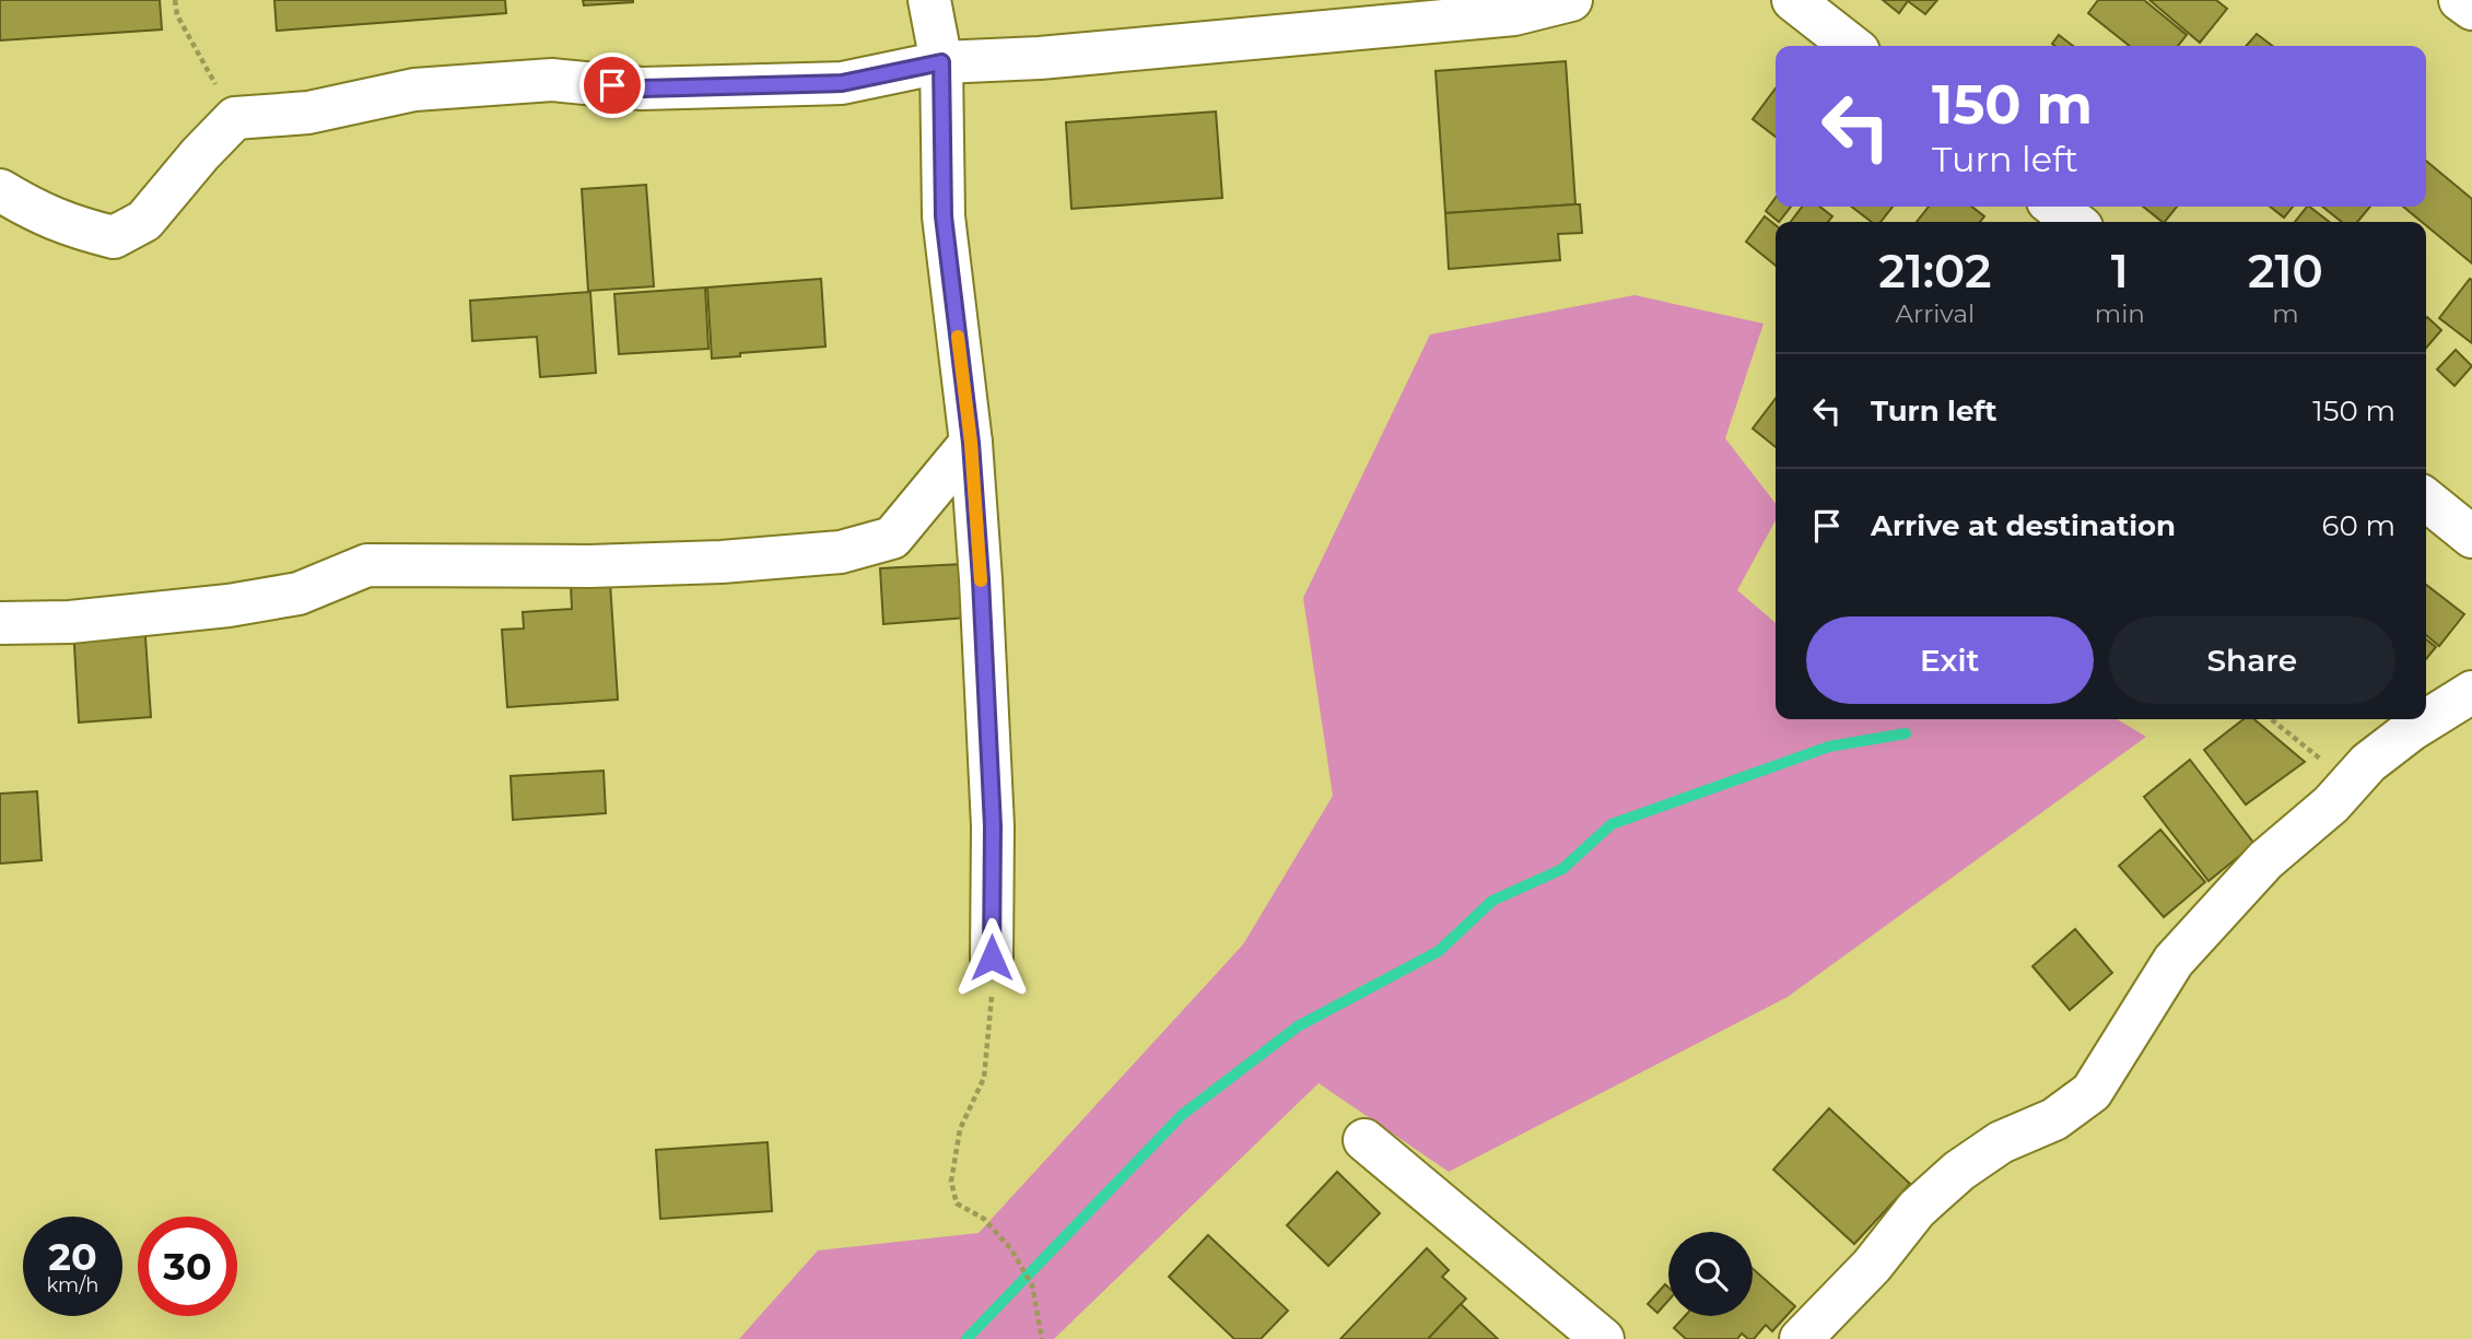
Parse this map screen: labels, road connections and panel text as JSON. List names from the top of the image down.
{
  "page": {
    "turn": ["150 m", "Turn left"],
    "eta": [
      "21:02",
      "Arrival",
      "1",
      "min",
      "210",
      "m"
    ],
    "list": [
      {
        "name": "Turn left",
        "value": "150 m"
      },
      {
        "name": "Arrive at destination",
        "value": "60 m"
      }
    ],
    "buttons": ["Exit", "Share"],
    "speed": "20 km/h",
    "limit": "30"
  }
}
